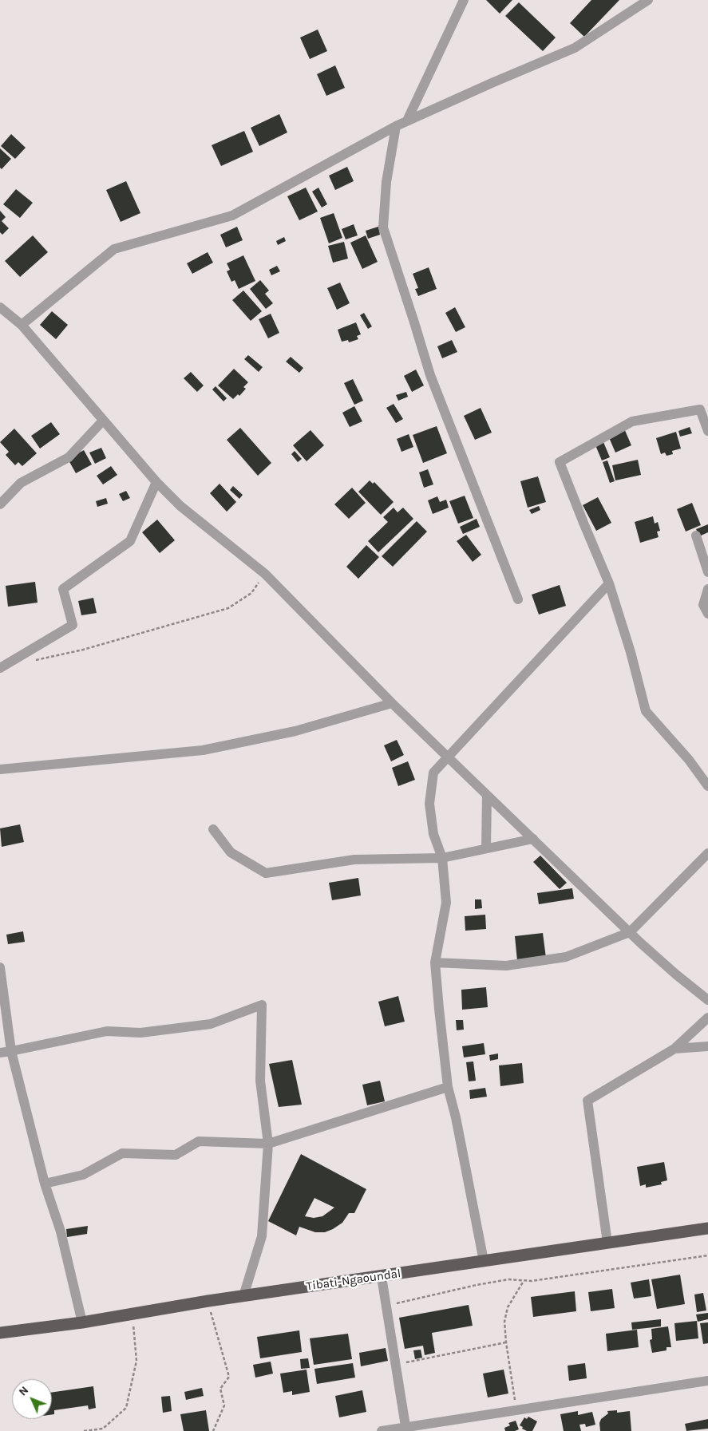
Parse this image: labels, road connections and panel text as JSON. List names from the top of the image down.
{
  "streets": {
    "highway": ["Tibati-Ngaoundal"]
  },
  "north": "top left"
}
